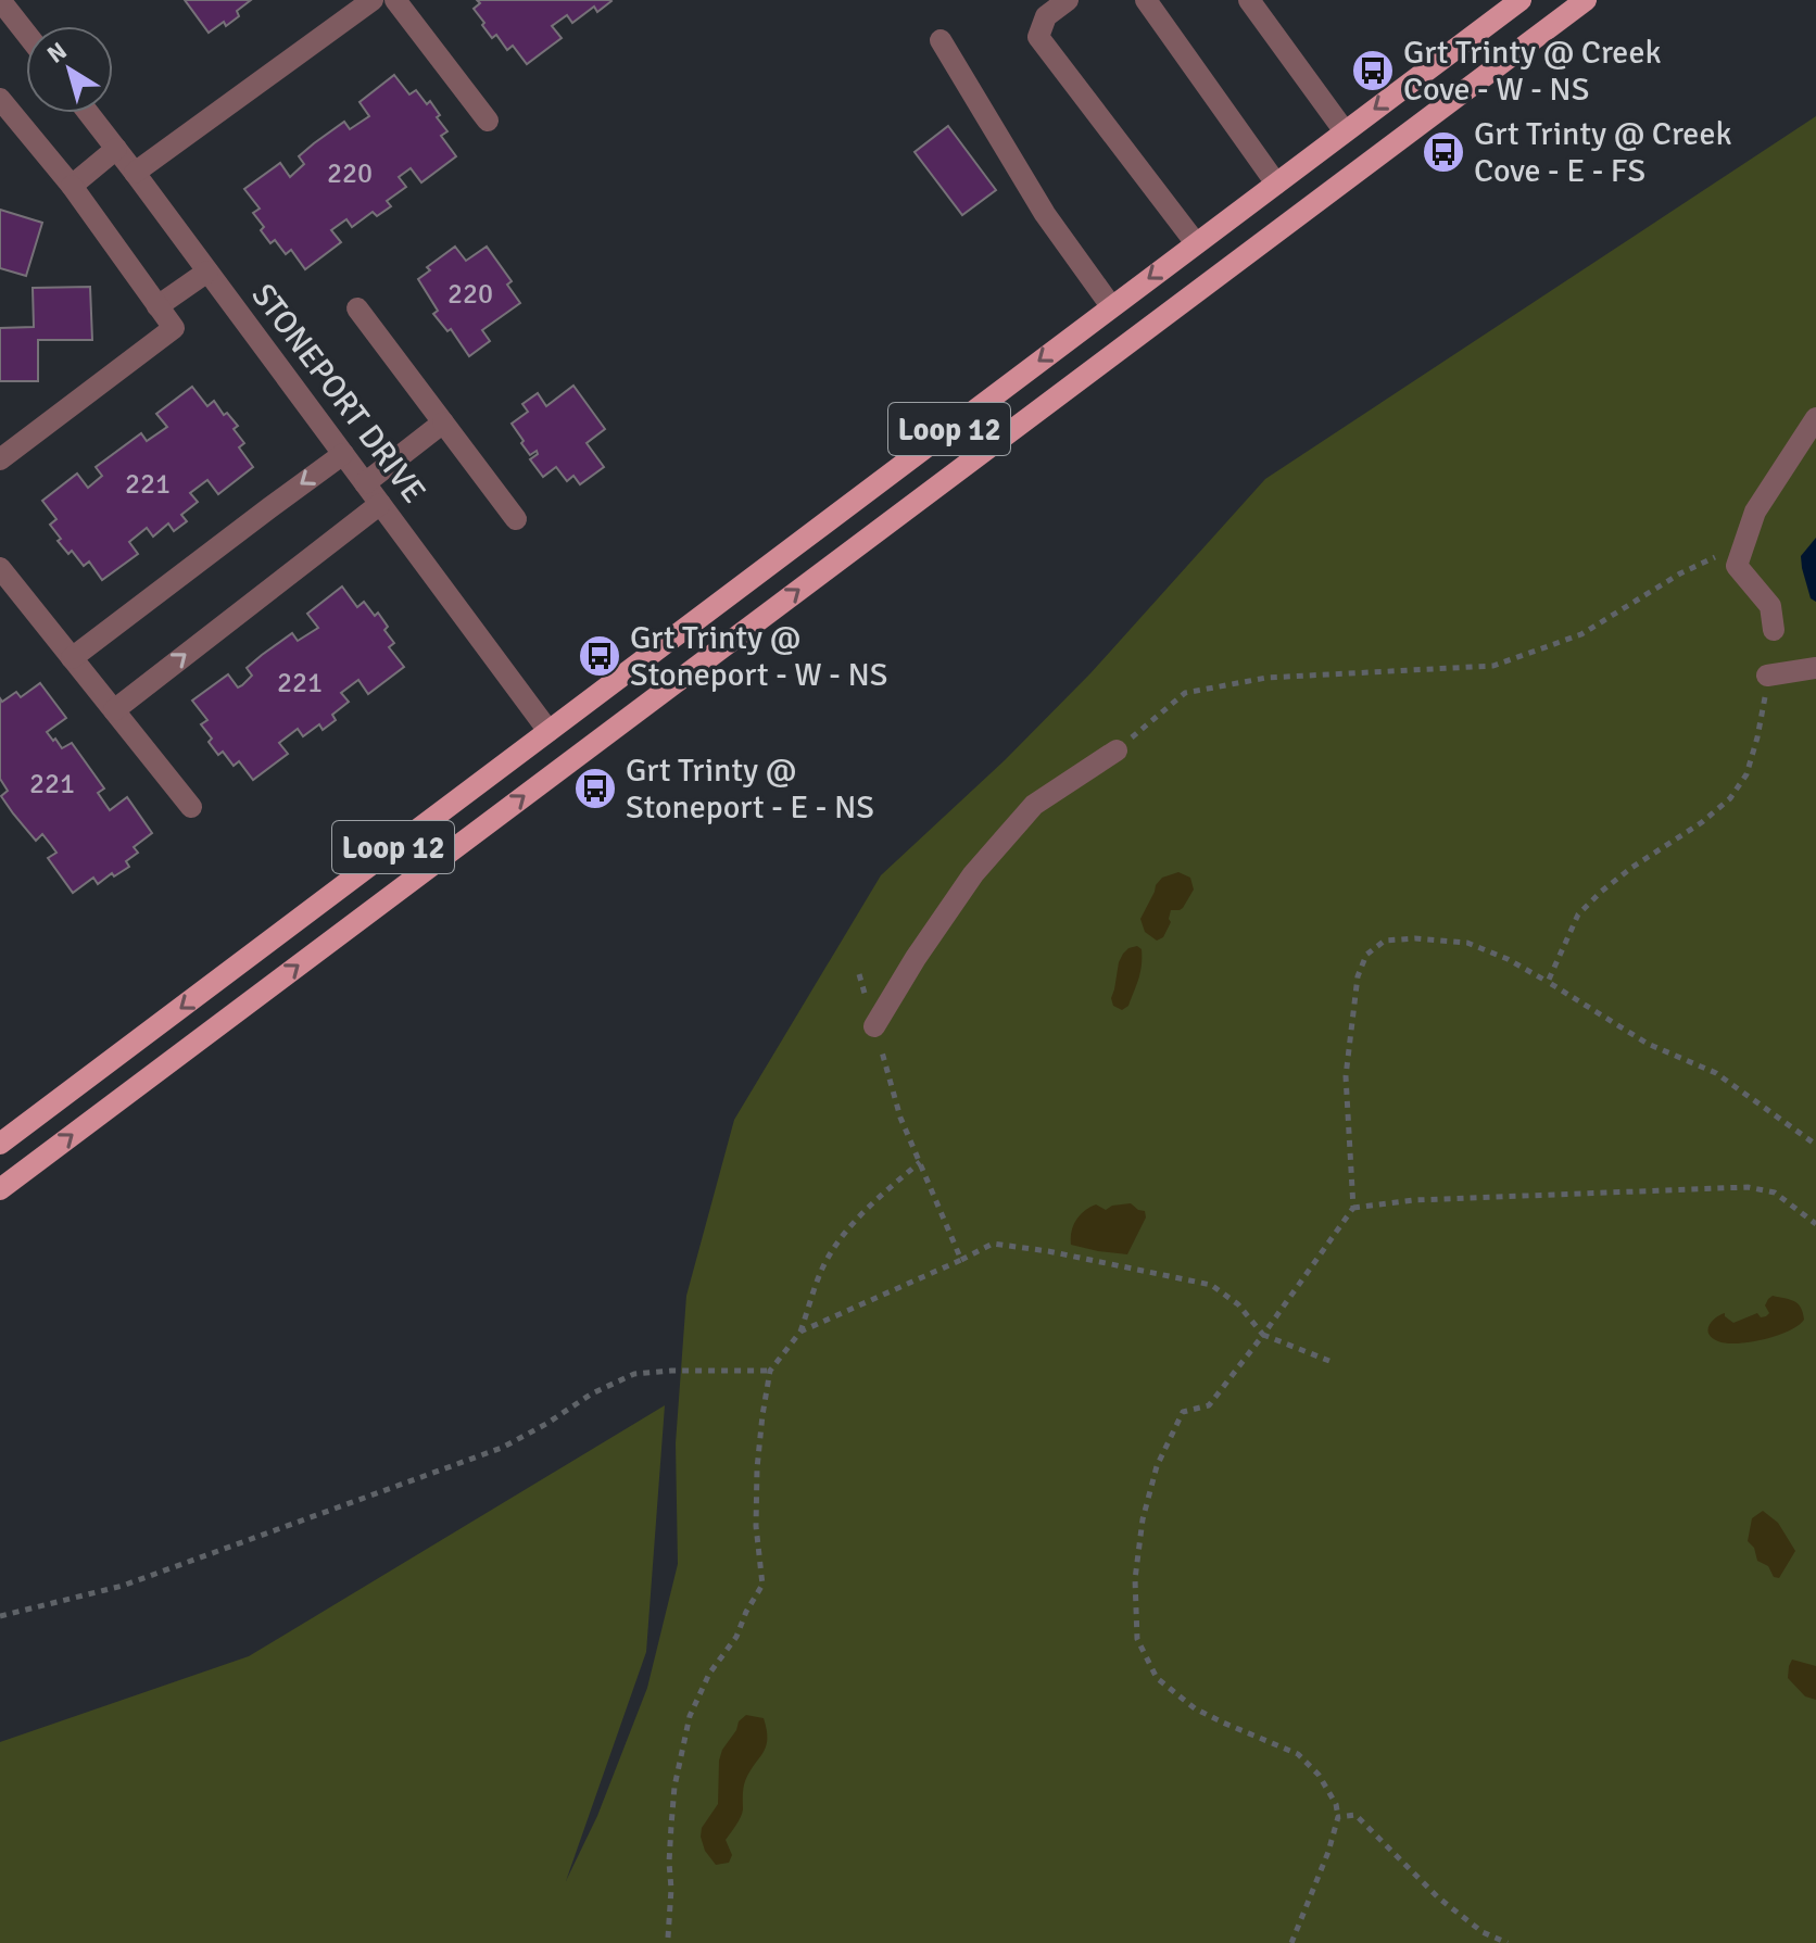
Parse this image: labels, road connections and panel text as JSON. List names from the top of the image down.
{
  "streets": {
    "main road": ["Loop 12"],
    "street": ["STONEPORT DRIVE"]
  },
  "crossings": [
    ["STONEPORT DRIVE", "Loop 12"]
  ],
  "places": {
    "bus stop": [
      "Grt Trinty @ Creek Cove - W - NS",
      "Grt Trinty @ Creek Cove - E - FS",
      "Grt Trinty @ Stoneport - W - NS",
      "Grt Trinty @ Stoneport - E - NS"
    ]
  },
  "house_numbers": [
    "220",
    "220",
    "221",
    "221",
    "221"
  ],
  "north": "top left"
}
